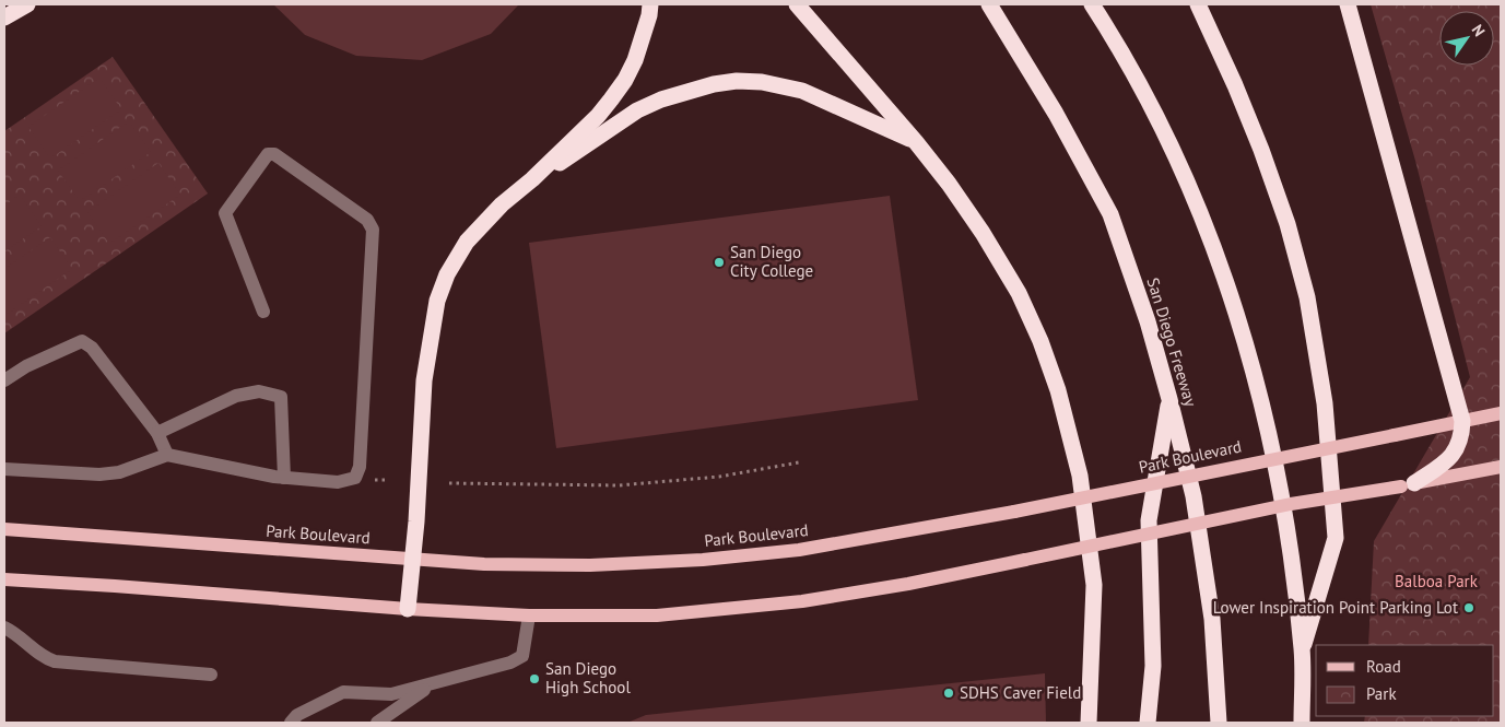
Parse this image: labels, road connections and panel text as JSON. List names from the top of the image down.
{
  "streets": {
    "highway": ["San Diego Freeway"],
    "main road": ["Park Boulevard"]
  },
  "parks": ["Balboa Park"],
  "places": [
    "San Diego City College",
    "Lower Inspiration Point Parking Lot",
    "San Diego High School",
    "SDHS Caver Field"
  ],
  "legend": ["Road", "Park"],
  "north": "top right"
}
